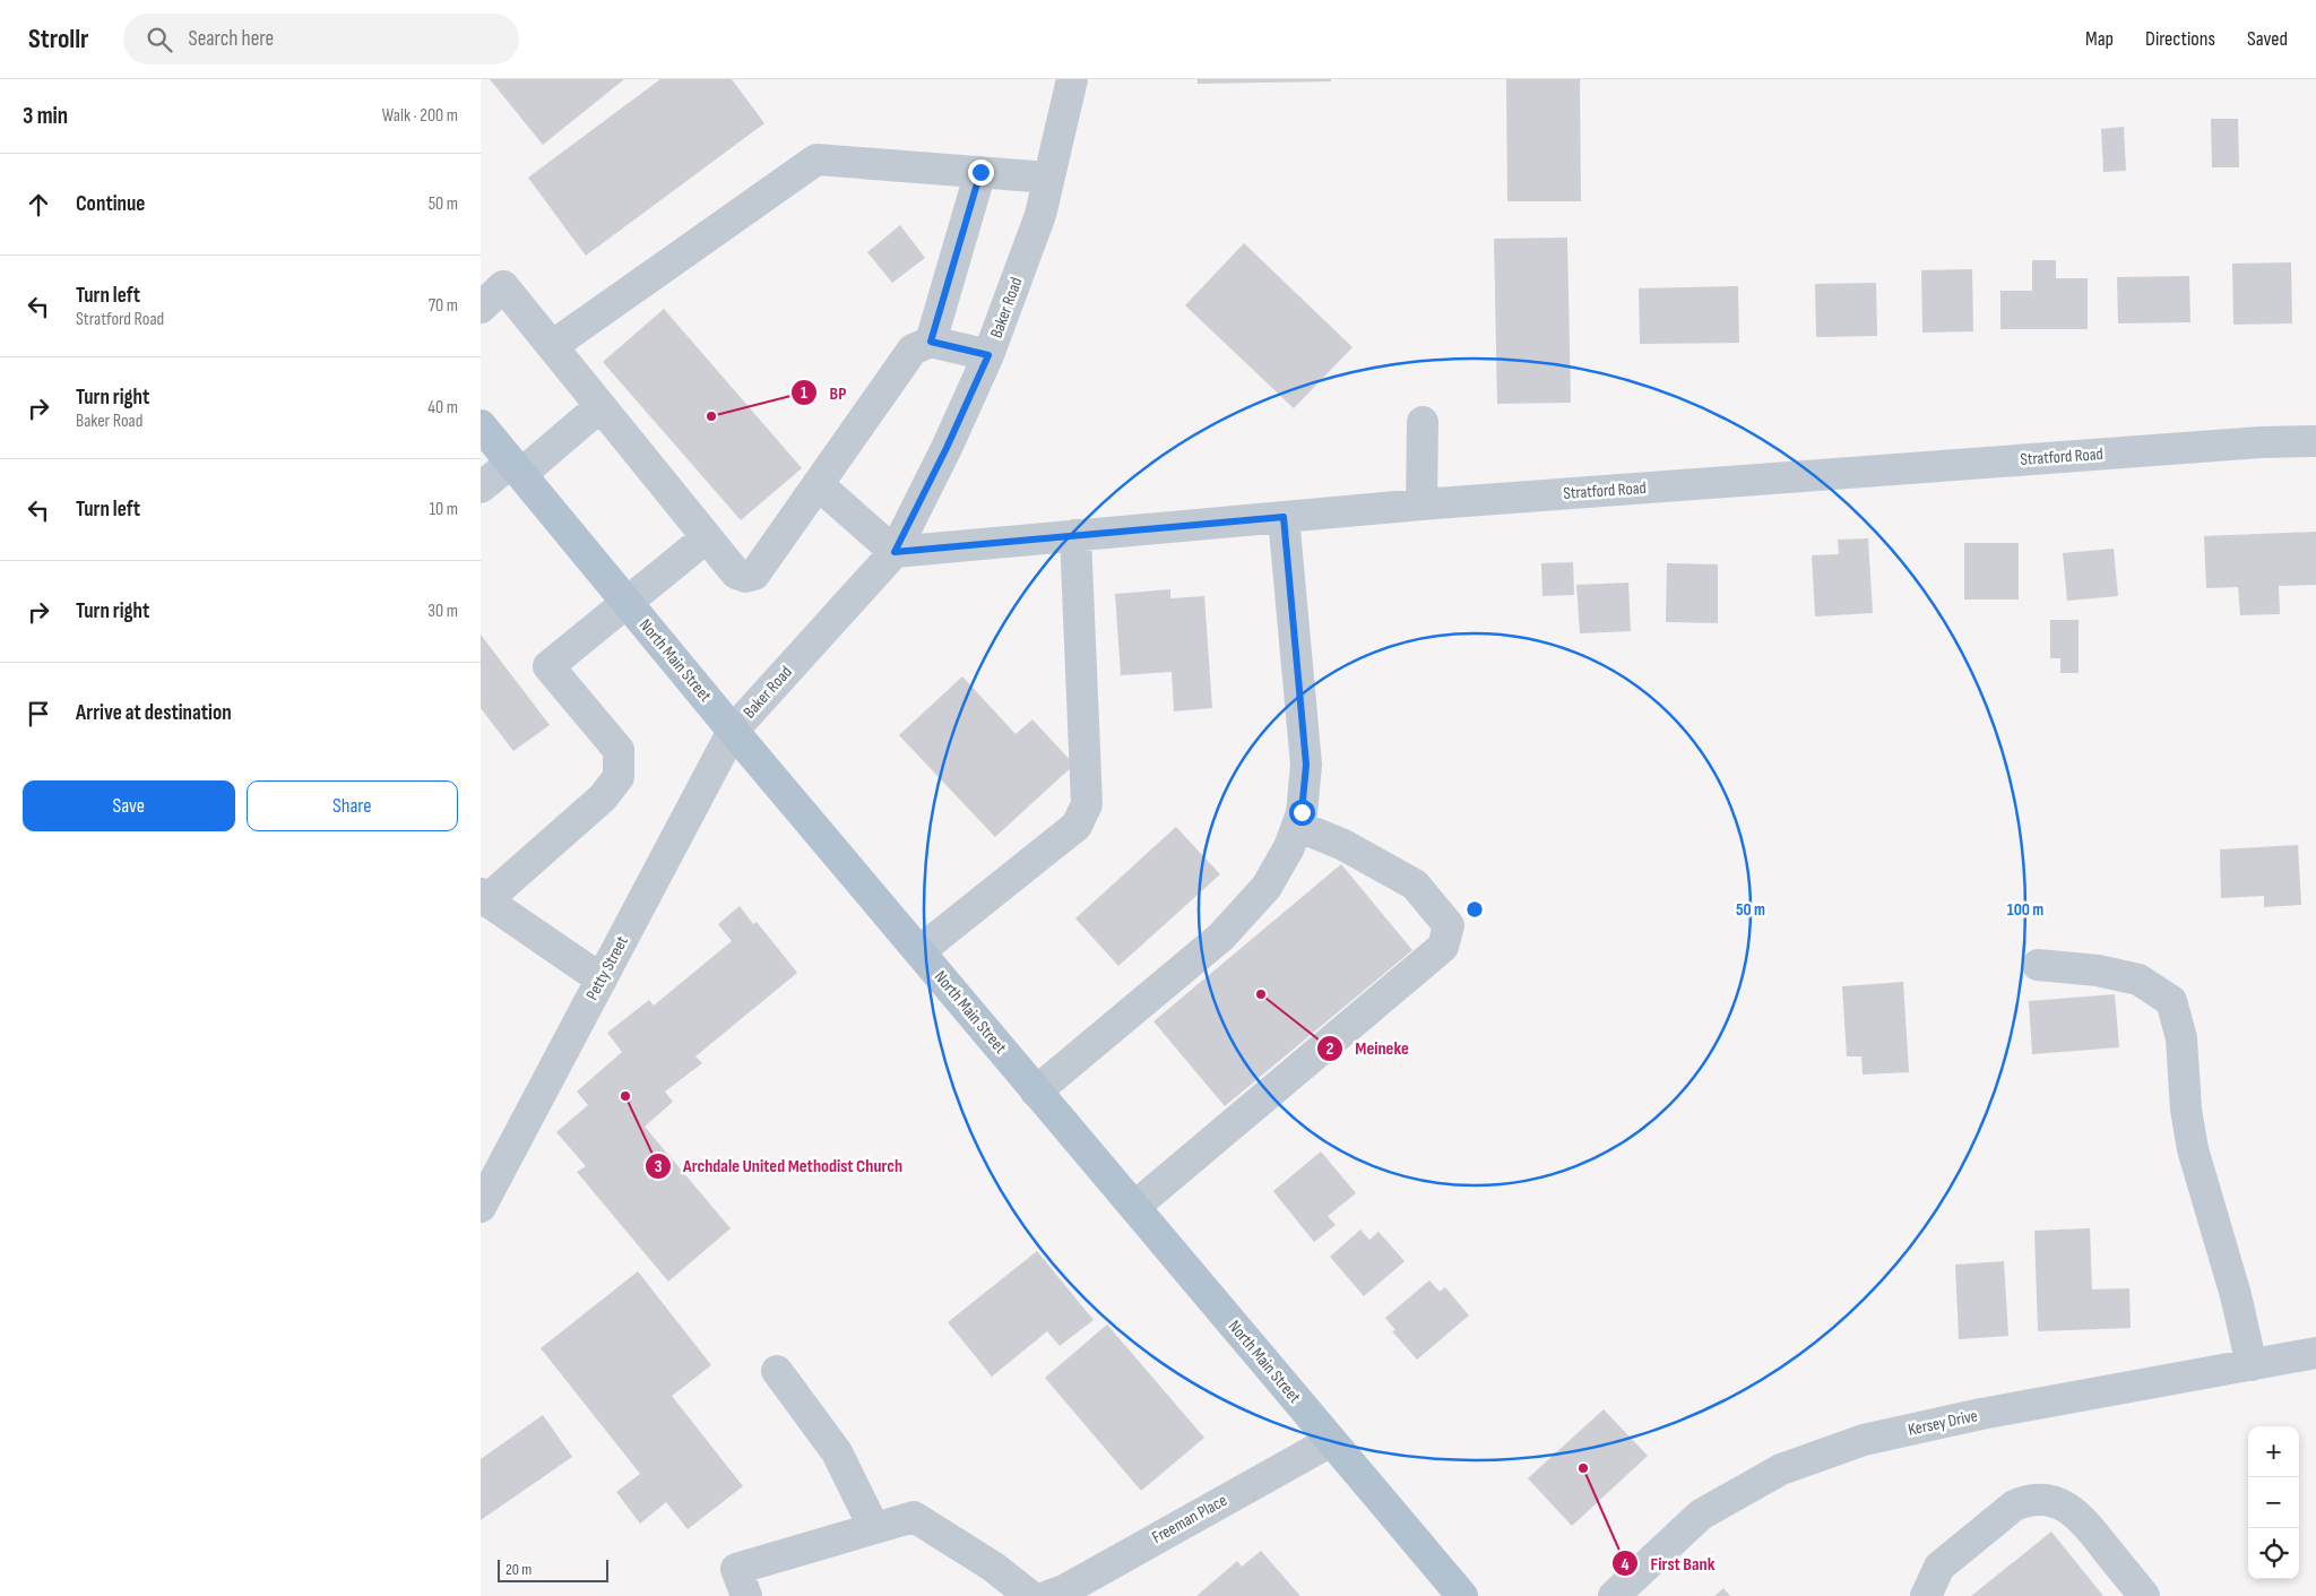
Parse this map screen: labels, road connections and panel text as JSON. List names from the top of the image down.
{
  "streets": {
    "main road": ["North Main Street"],
    "street": [
      "Baker Road",
      "Stratford Road",
      "Petty Street",
      "Kersey Drive",
      "Freeman Place"
    ]
  },
  "crossings": [
    ["Baker Road", "Stratford Road"],
    ["Baker Road", "North Main Street"],
    ["Baker Road", "Petty Street"],
    ["North Main Street", "Petty Street"],
    ["North Main Street", "Freeman Place"]
  ],
  "places": [
    "BP",
    "Meineke",
    "Archdale United Methodist Church",
    "First Bank"
  ],
  "scale_bar": "20 m",
  "page": {
    "header": "Strollr",
    "search": "Search here",
    "nav": ["Map", "Directions", "Saved"],
    "heading": ["3 min", "Walk · 200 m"],
    "list": [
      ["Continue", "50 m"],
      ["Turn left", "Stratford Road", "70 m"],
      ["Turn right", "Baker Road", "40 m"],
      ["Turn left", "10 m"],
      ["Turn right", "30 m"],
      "Arrive at destination"
    ],
    "buttons": ["Save", "Share"],
    "map_buttons": ["+", "−"],
    "scale": "20 m"
  },
  "rings": ["50 m", "100 m"]
}
